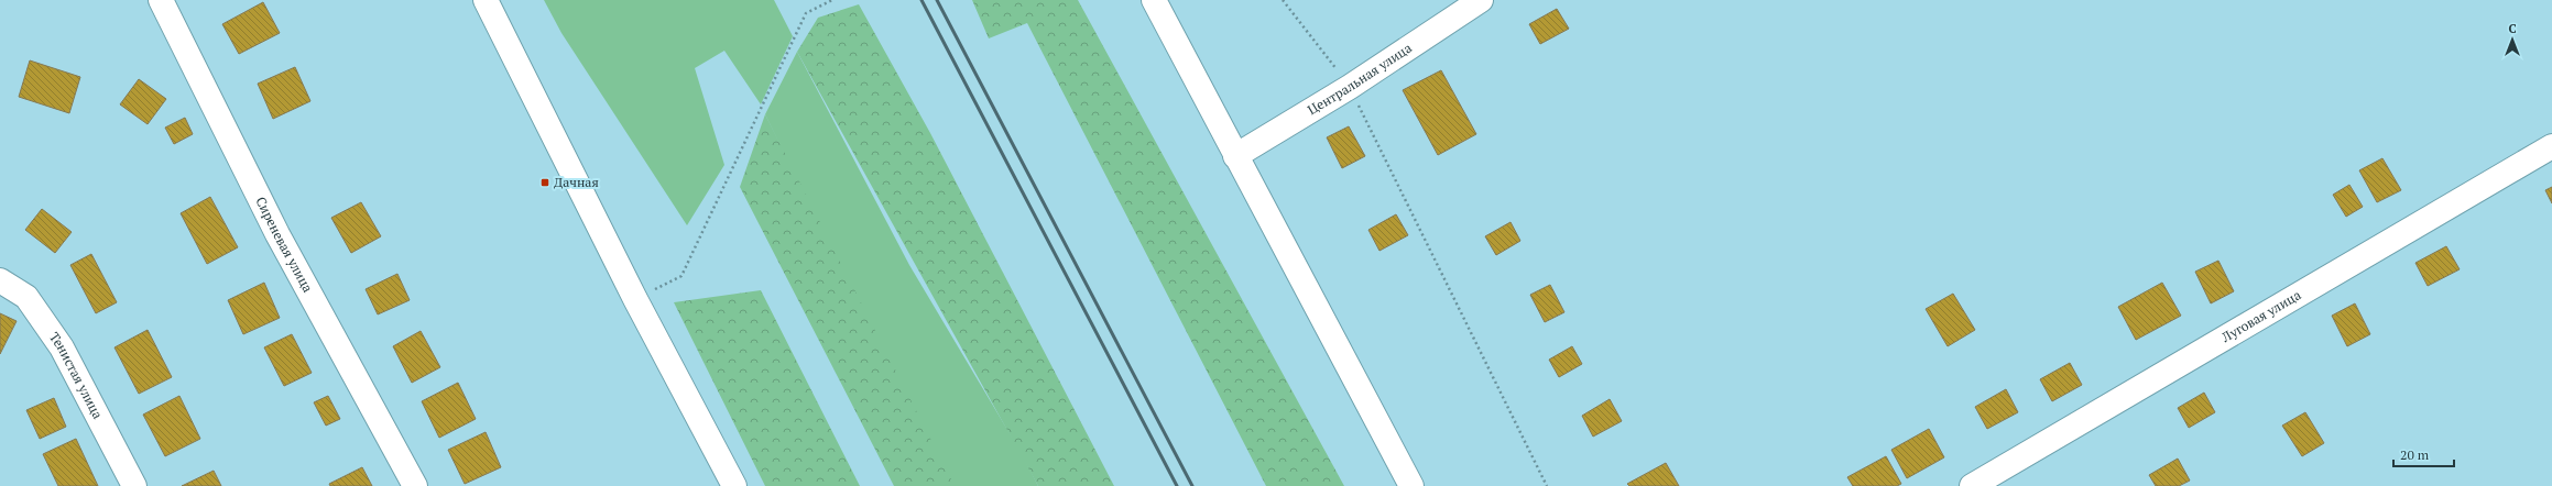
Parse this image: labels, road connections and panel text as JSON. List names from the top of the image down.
{
  "streets": {
    "street": [
      "Центральная улица",
      "Сиреневая улица",
      "Луговая улица",
      "Тенистая улица"
    ]
  },
  "places": {
    "transit": ["Дачная"]
  },
  "scale_bar": "20 m",
  "north": "top"
}
